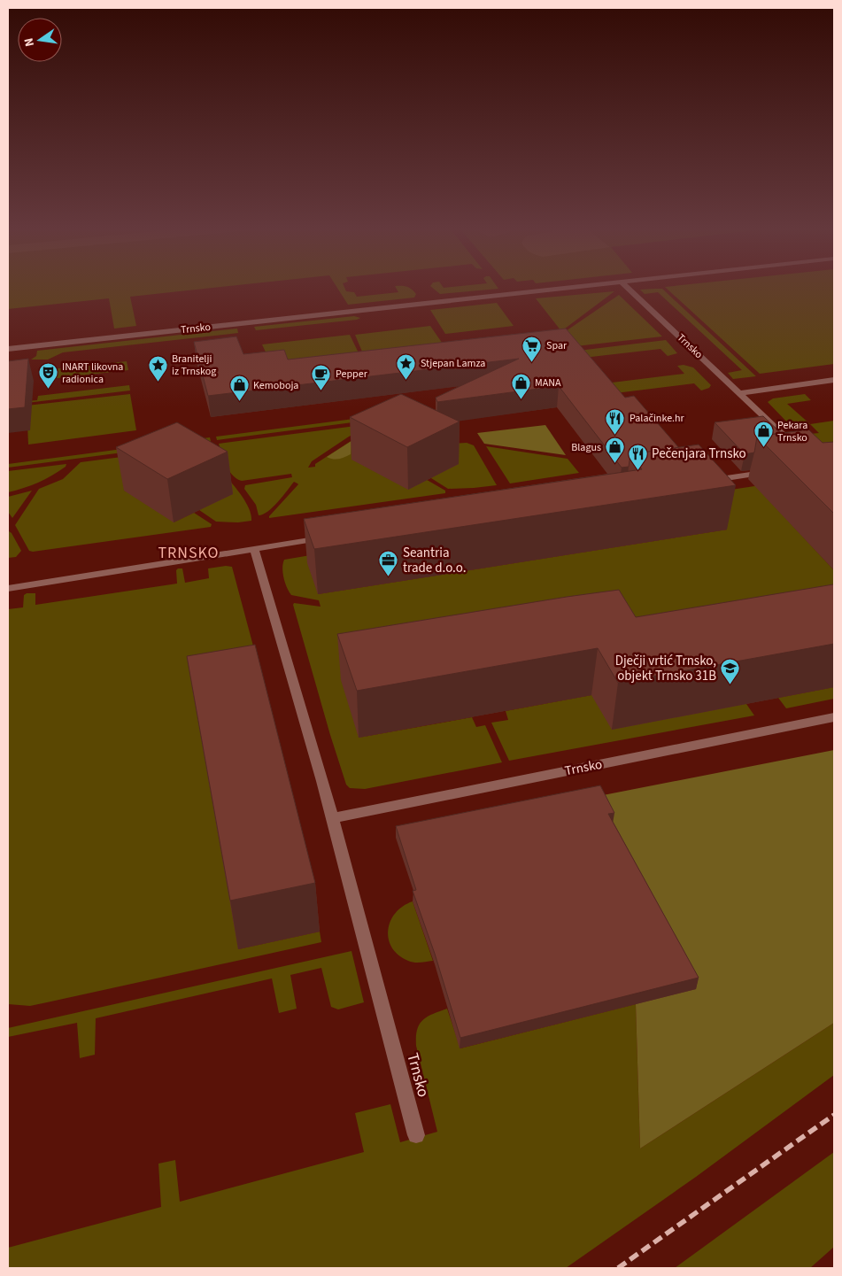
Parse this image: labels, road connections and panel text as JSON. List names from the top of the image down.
{
  "streets": {
    "street": ["Trnsko"]
  },
  "districts": ["TRNSKO"],
  "places": {
    "supermarket": ["Spar"],
    "place": ["Stjepan Lamza", "Branitelji iz Trnskog"],
    "theatre": ["INART likovna radionica"],
    "cafe": ["Pepper"],
    "shop": [
      "MANA",
      "Kemoboja",
      "Pekara Trnsko",
      "Blagus"
    ],
    "restaurant": ["Palačinke.hr", "Pečenjara Trnsko"],
    "office": ["Seantria trade d.o.o."],
    "school or university": ["Dječji vrtić Trnsko, objekt Trnsko 31B"]
  },
  "north": "left"
}
